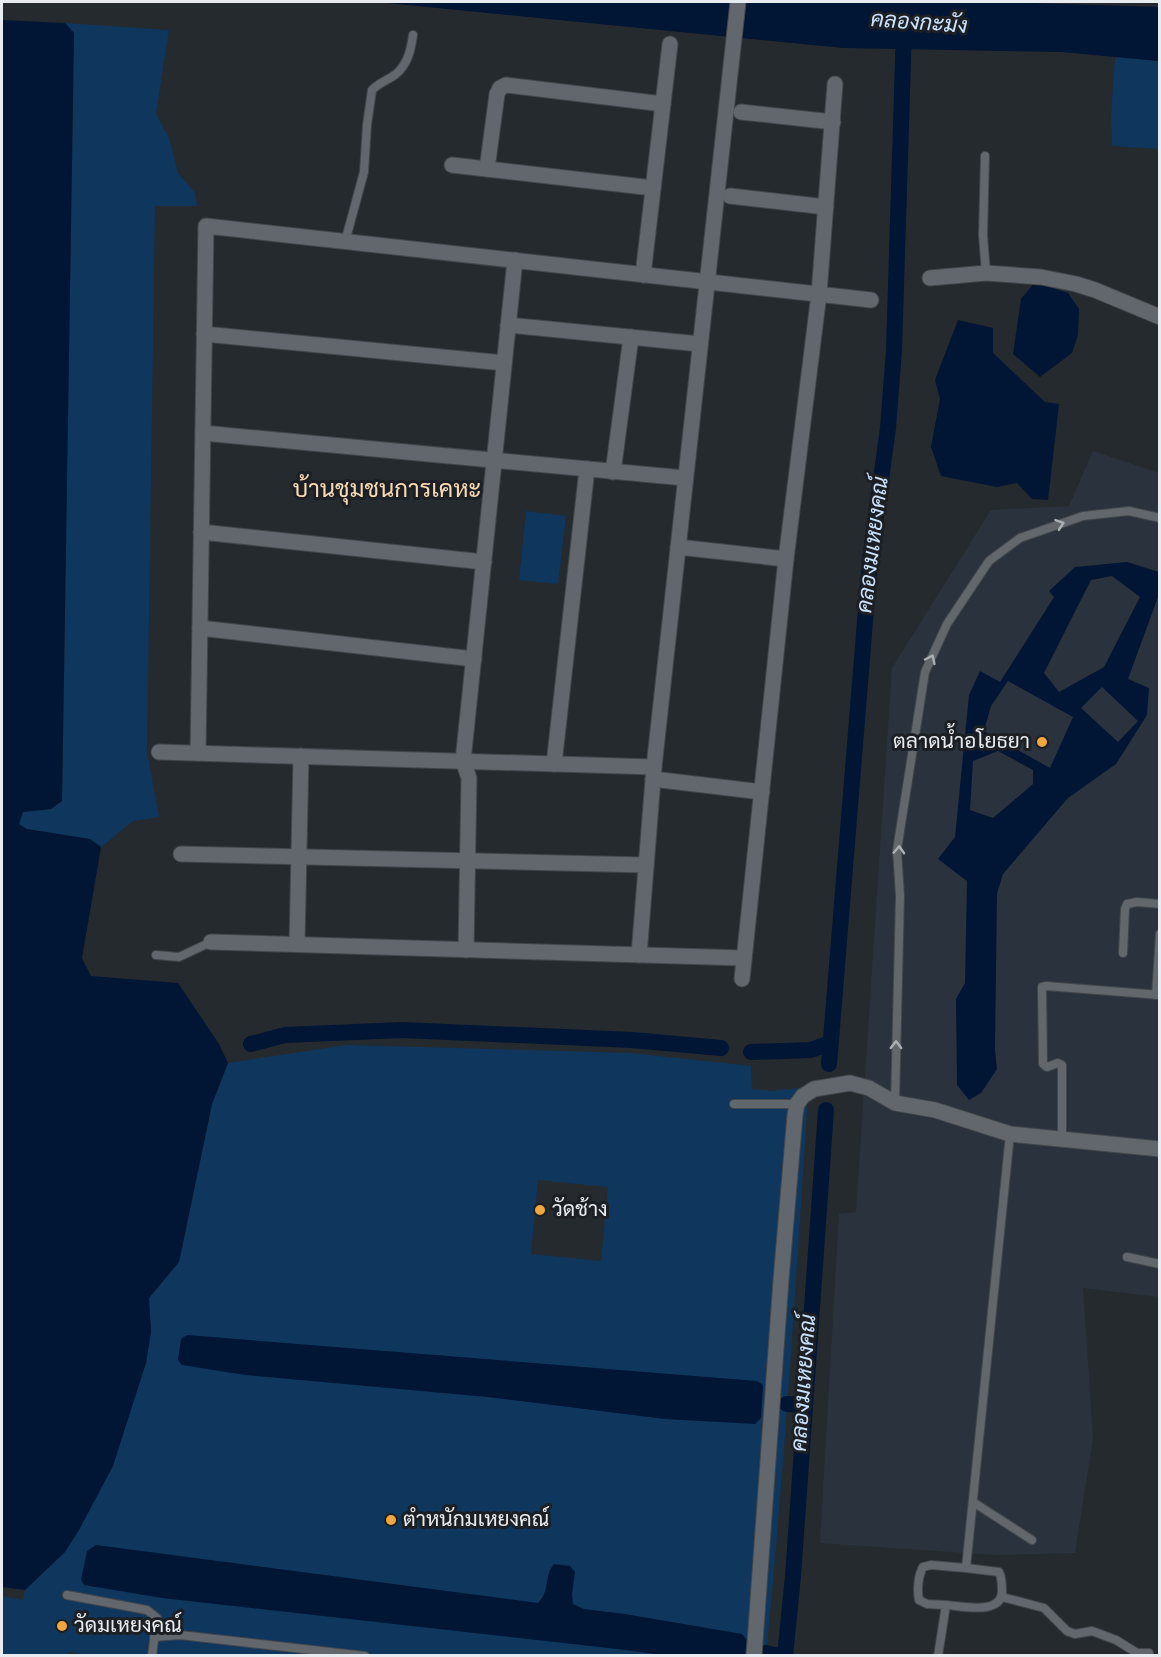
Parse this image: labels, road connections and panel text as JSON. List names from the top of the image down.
{
  "districts": ["บ้านชุมชนการเคหะ"],
  "water": ["คลองกะมัง", "คลองมเหยงคณ์"],
  "places": [
    "ตลาดน้ำอโยธยา",
    "วัดช้าง",
    "ตำหนักมเหยงคณ์",
    "วัดมเหยงคณ์"
  ]
}
